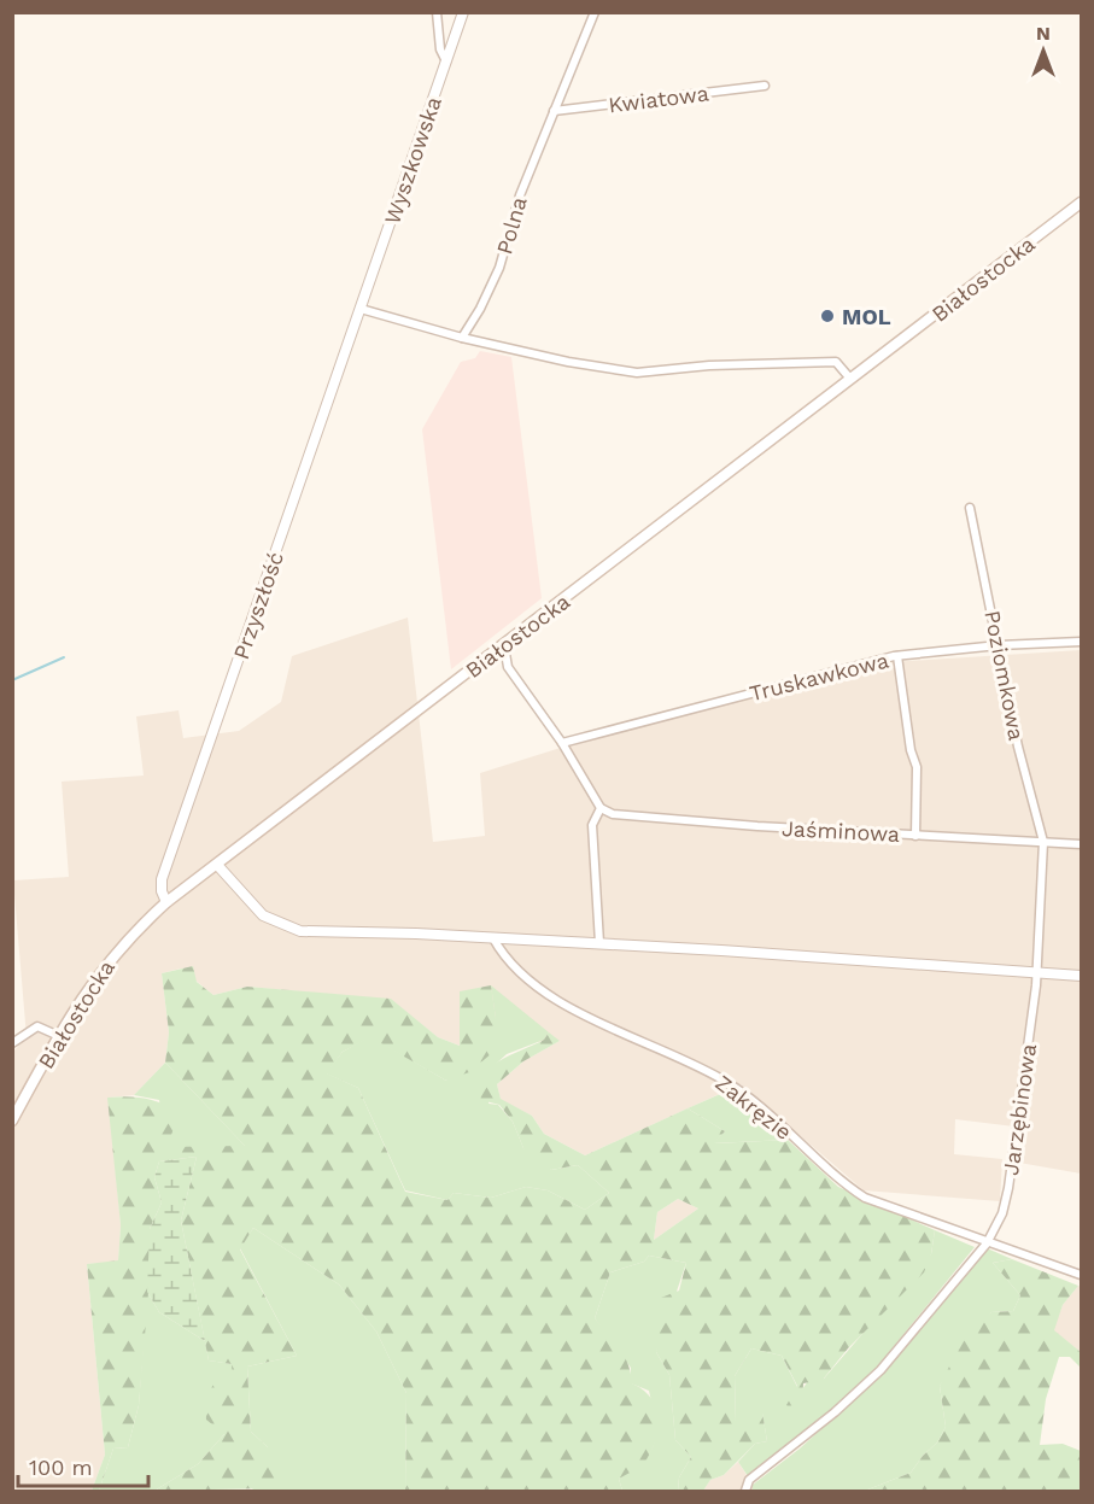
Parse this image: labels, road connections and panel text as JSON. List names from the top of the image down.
{
  "streets": {
    "main road": ["Białostocka"],
    "street": [
      "Kwiatowa",
      "Wyszkowska",
      "Polna",
      "Przyszłość",
      "Poziomkowa",
      "Truskawkowa",
      "Jaśminowa",
      "Zakręzie",
      "Jarzębinowa"
    ]
  },
  "crossings": [
    ["Kwiatowa", "Polna"],
    ["Wyszkowska", "Przyszłość"],
    ["Białostocka", "Przyszłość"],
    ["Poziomkowa", "Truskawkowa"],
    ["Poziomkowa", "Jaśminowa"],
    ["Poziomkowa", "Jarzębinowa"],
    ["Zakręzie", "Jarzębinowa"]
  ],
  "places": ["MOL"],
  "scale_bar": "100 m",
  "north": "top"
}
